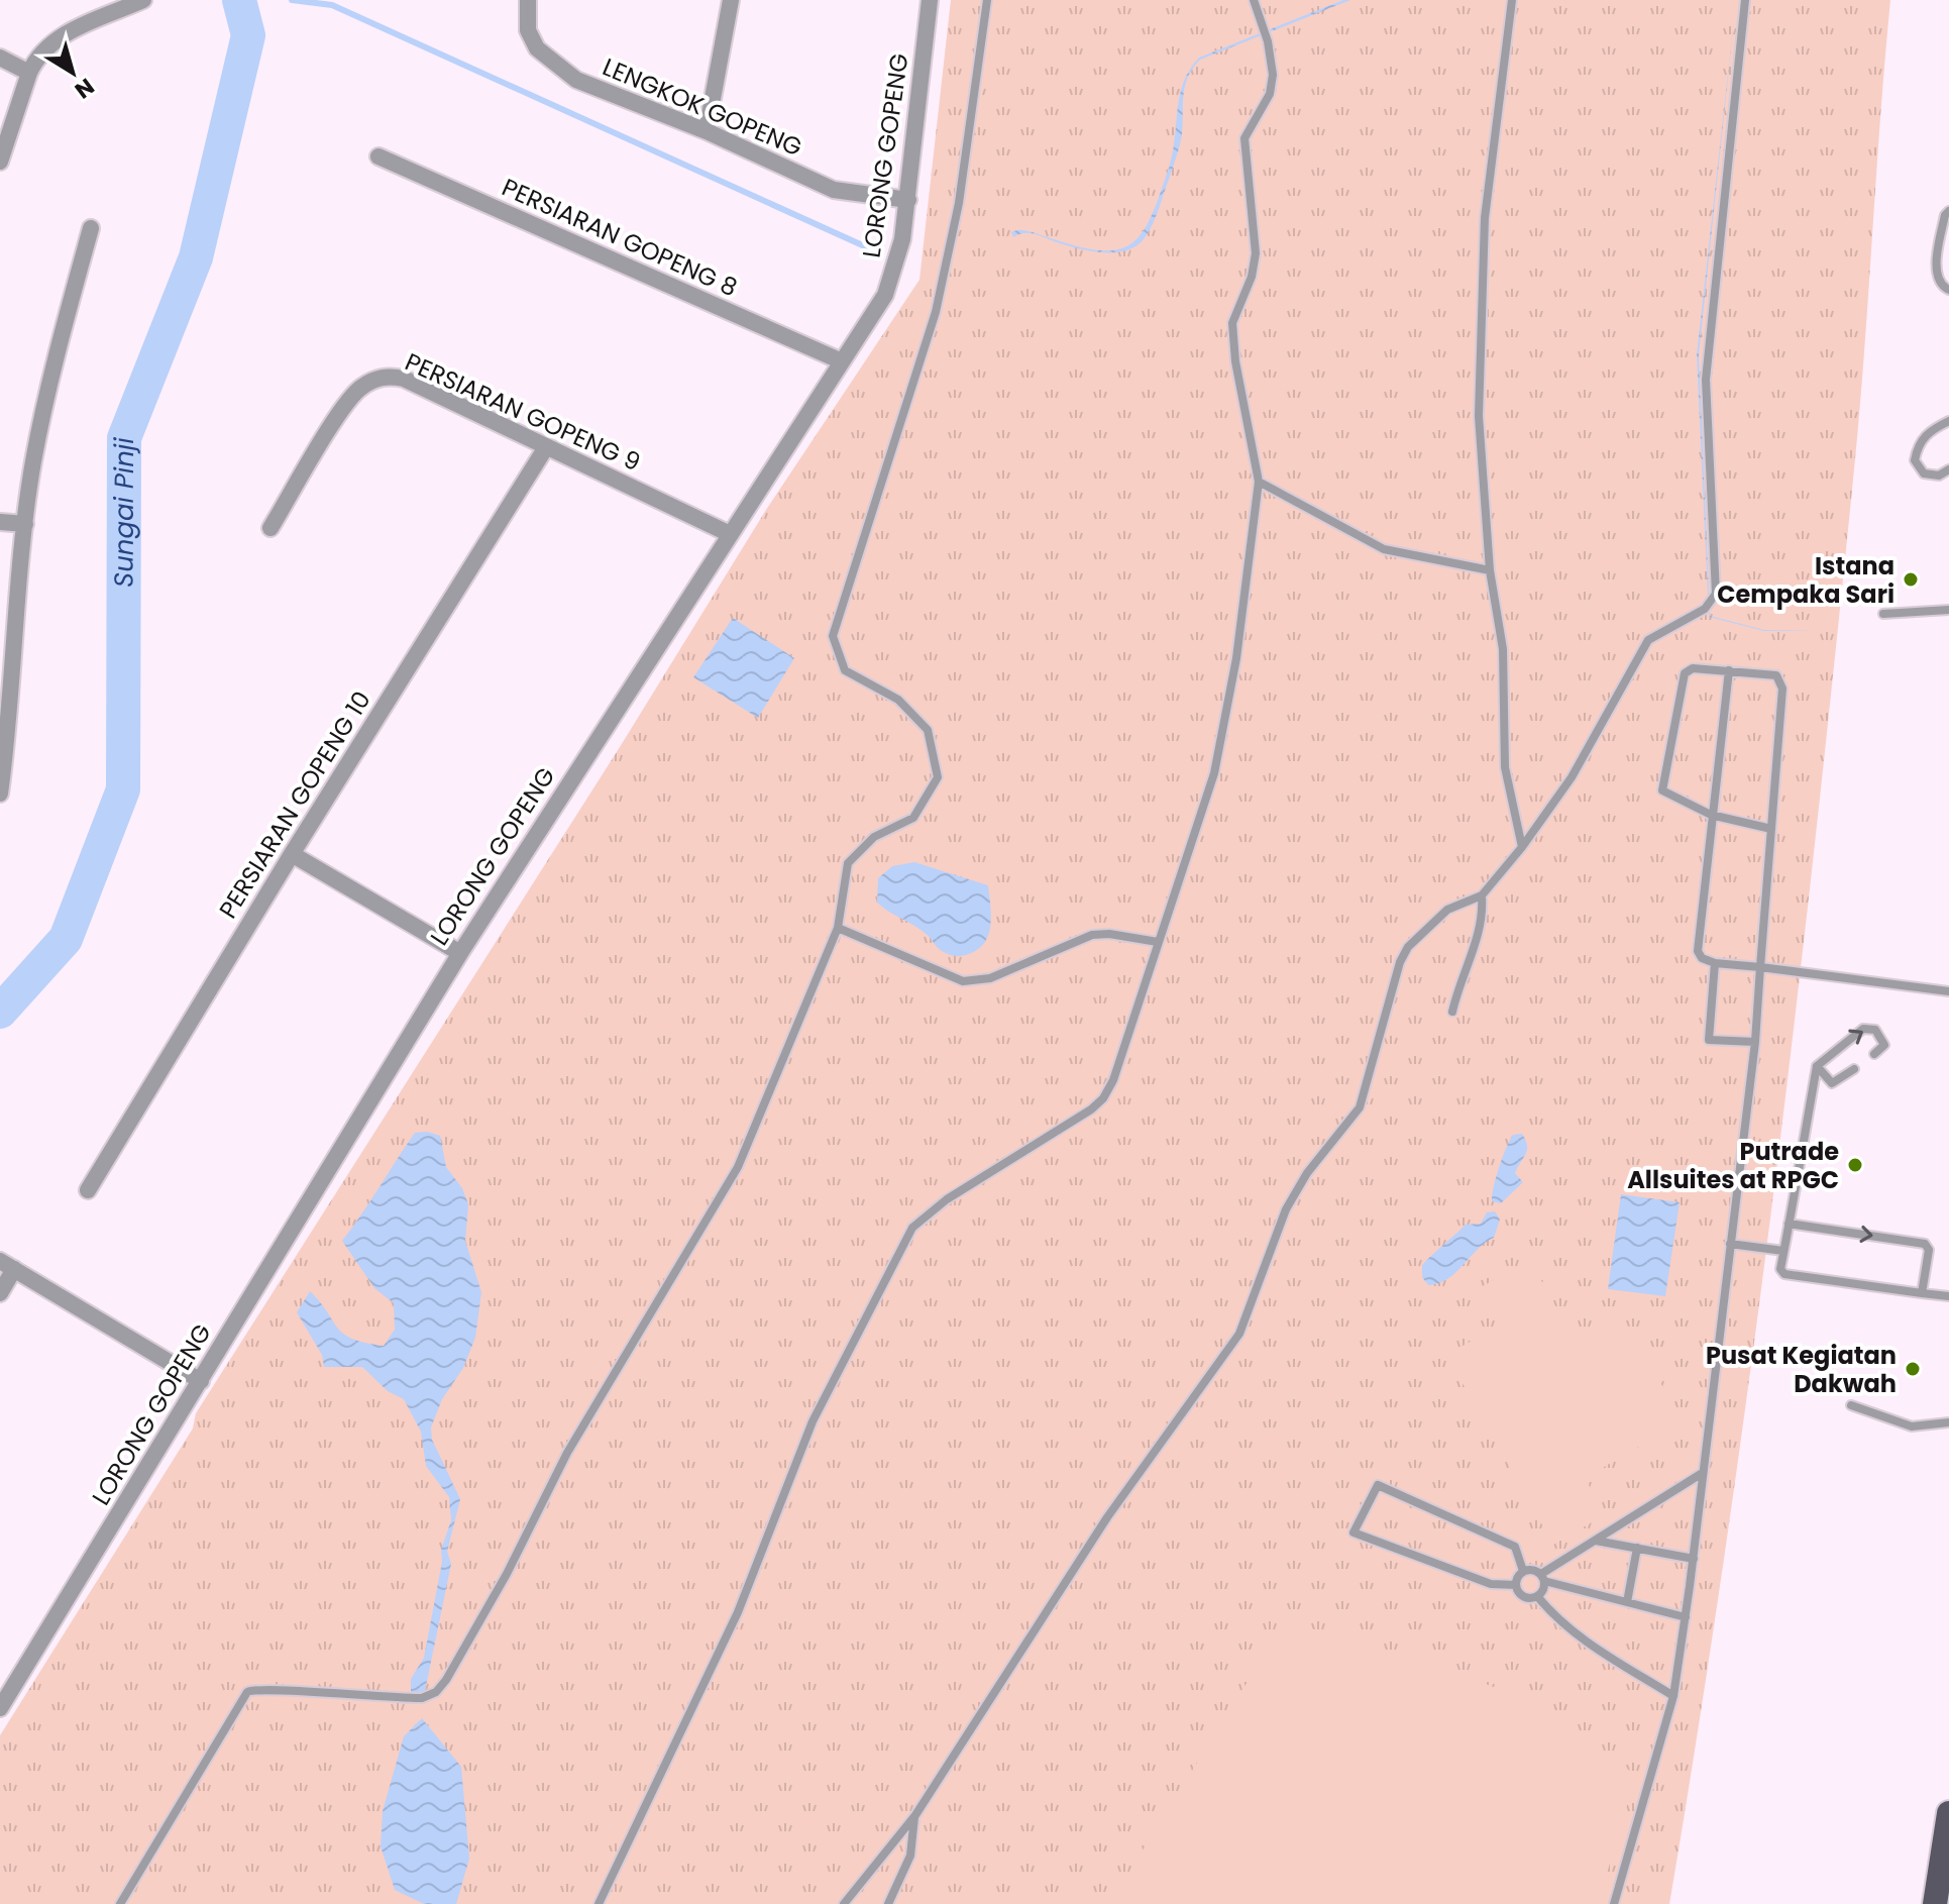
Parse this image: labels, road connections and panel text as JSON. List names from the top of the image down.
{
  "streets": {
    "street": [
      "LENGKOK GOPENG",
      "LORONG GOPENG",
      "PERSIARAN GOPENG 8",
      "PERSIARAN GOPENG 9",
      "PERSIARAN GOPENG 10"
    ]
  },
  "crossings": [
    ["LENGKOK GOPENG", "LORONG GOPENG"],
    ["LORONG GOPENG", "PERSIARAN GOPENG 8"],
    ["LORONG GOPENG", "PERSIARAN GOPENG 9"],
    ["PERSIARAN GOPENG 9", "PERSIARAN GOPENG 10"]
  ],
  "water": ["Sungai Pinji"],
  "places": ["Istana Cempaka Sari", "Putrade Allsuites at RPGC", "Pusat Kegiatan Dakwah"],
  "north": "bottom right"
}
